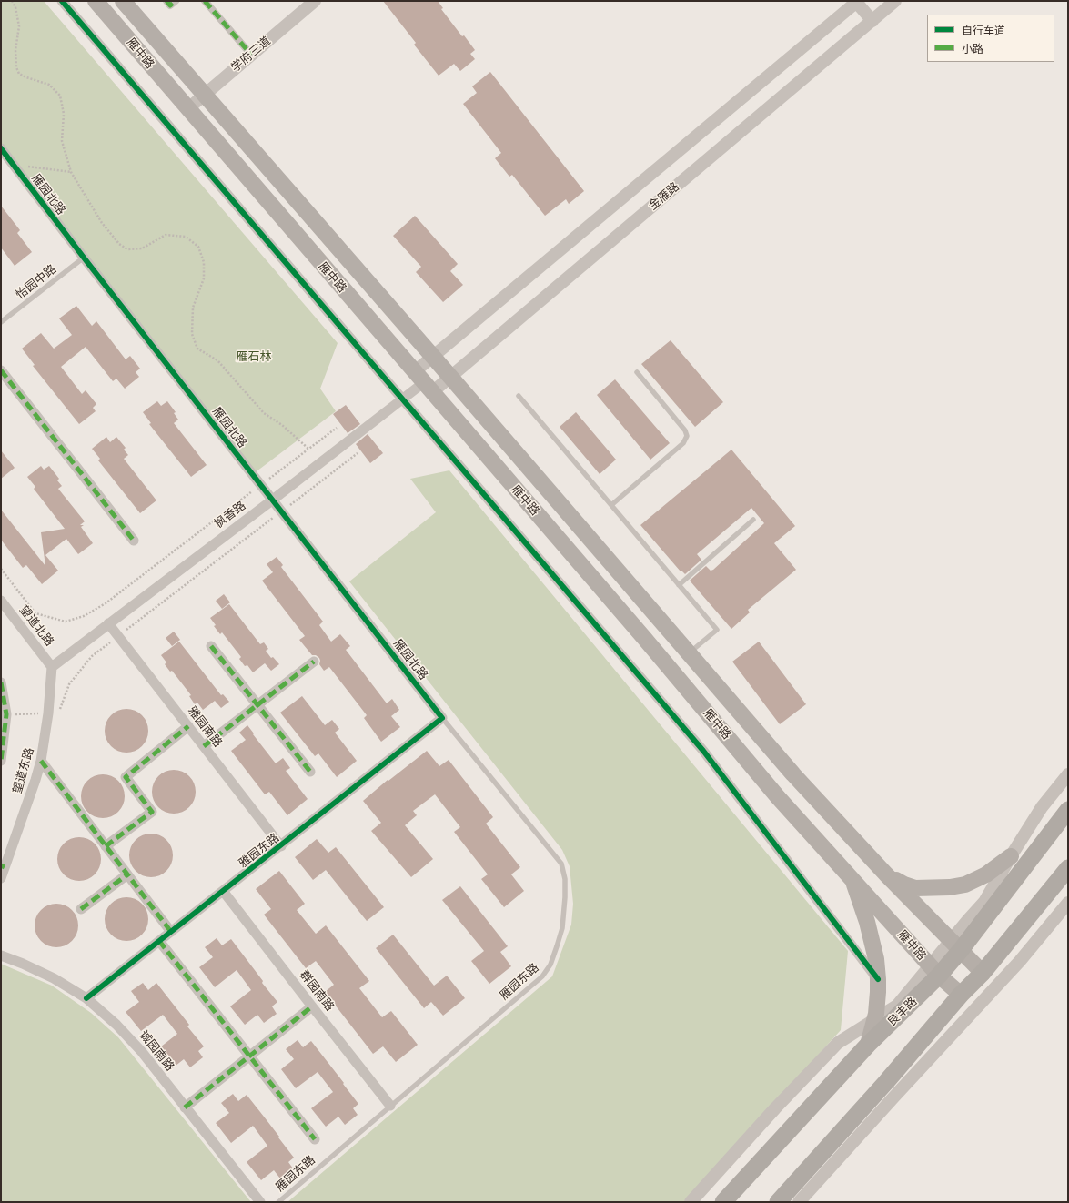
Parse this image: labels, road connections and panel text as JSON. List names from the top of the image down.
{
  "streets": {
    "highway": ["良丰路"],
    "main road": ["雁中路"],
    "street": [
      "学府三道",
      "雁园北路",
      "金雁路",
      "枫香路",
      "望道北路",
      "雅园南路",
      "望道东路",
      "雅园东路",
      "群园南路",
      "诚园南路"
    ],
    "lane": ["怡园中路", "雁园东路"]
  },
  "crossings": [
    ["雁中路", "学府三道"],
    ["雁中路", "金雁路"],
    ["雁中路", "枫香路"],
    ["雁中路", "良丰路"],
    ["雁园北路", "怡园中路"],
    ["雁园北路", "枫香路"],
    ["雁园北路", "雅园东路"],
    ["雁园北路", "雁园东路"],
    ["金雁路", "枫香路"],
    ["枫香路", "望道北路"],
    ["枫香路", "雅园南路"],
    ["枫香路", "望道东路"],
    ["望道北路", "望道东路"],
    ["雅园南路", "雅园东路"],
    ["雅园东路", "雁园东路"],
    ["雅园东路", "群园南路"],
    ["雅园东路", "诚园南路"],
    ["雁园东路", "群园南路"]
  ],
  "parks": ["雁石林"],
  "legend": ["自行车道", "小路"]
}
